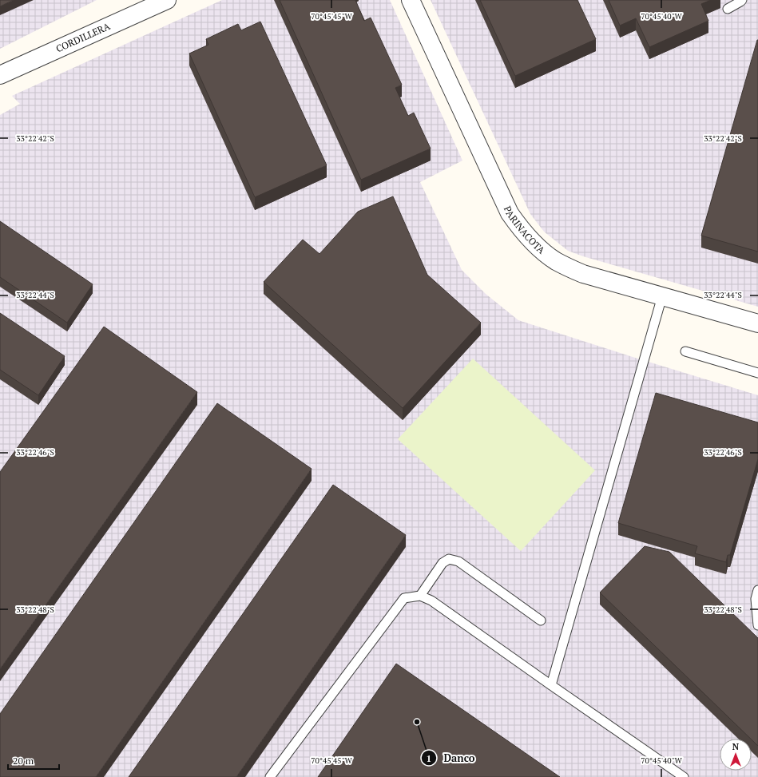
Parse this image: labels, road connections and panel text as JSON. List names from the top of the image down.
{
  "streets": {
    "street": ["CORDILLERA", "PARINACOTA"]
  },
  "places": ["Danco"],
  "scale_bar": "20 m",
  "north": "top",
  "coordinates": [
    "70°45'45\"W",
    "70°45'40\"W",
    "33°22'42\"S",
    "33°22'44\"S",
    "33°22'46\"S",
    "33°22'48\"S"
  ]
}
